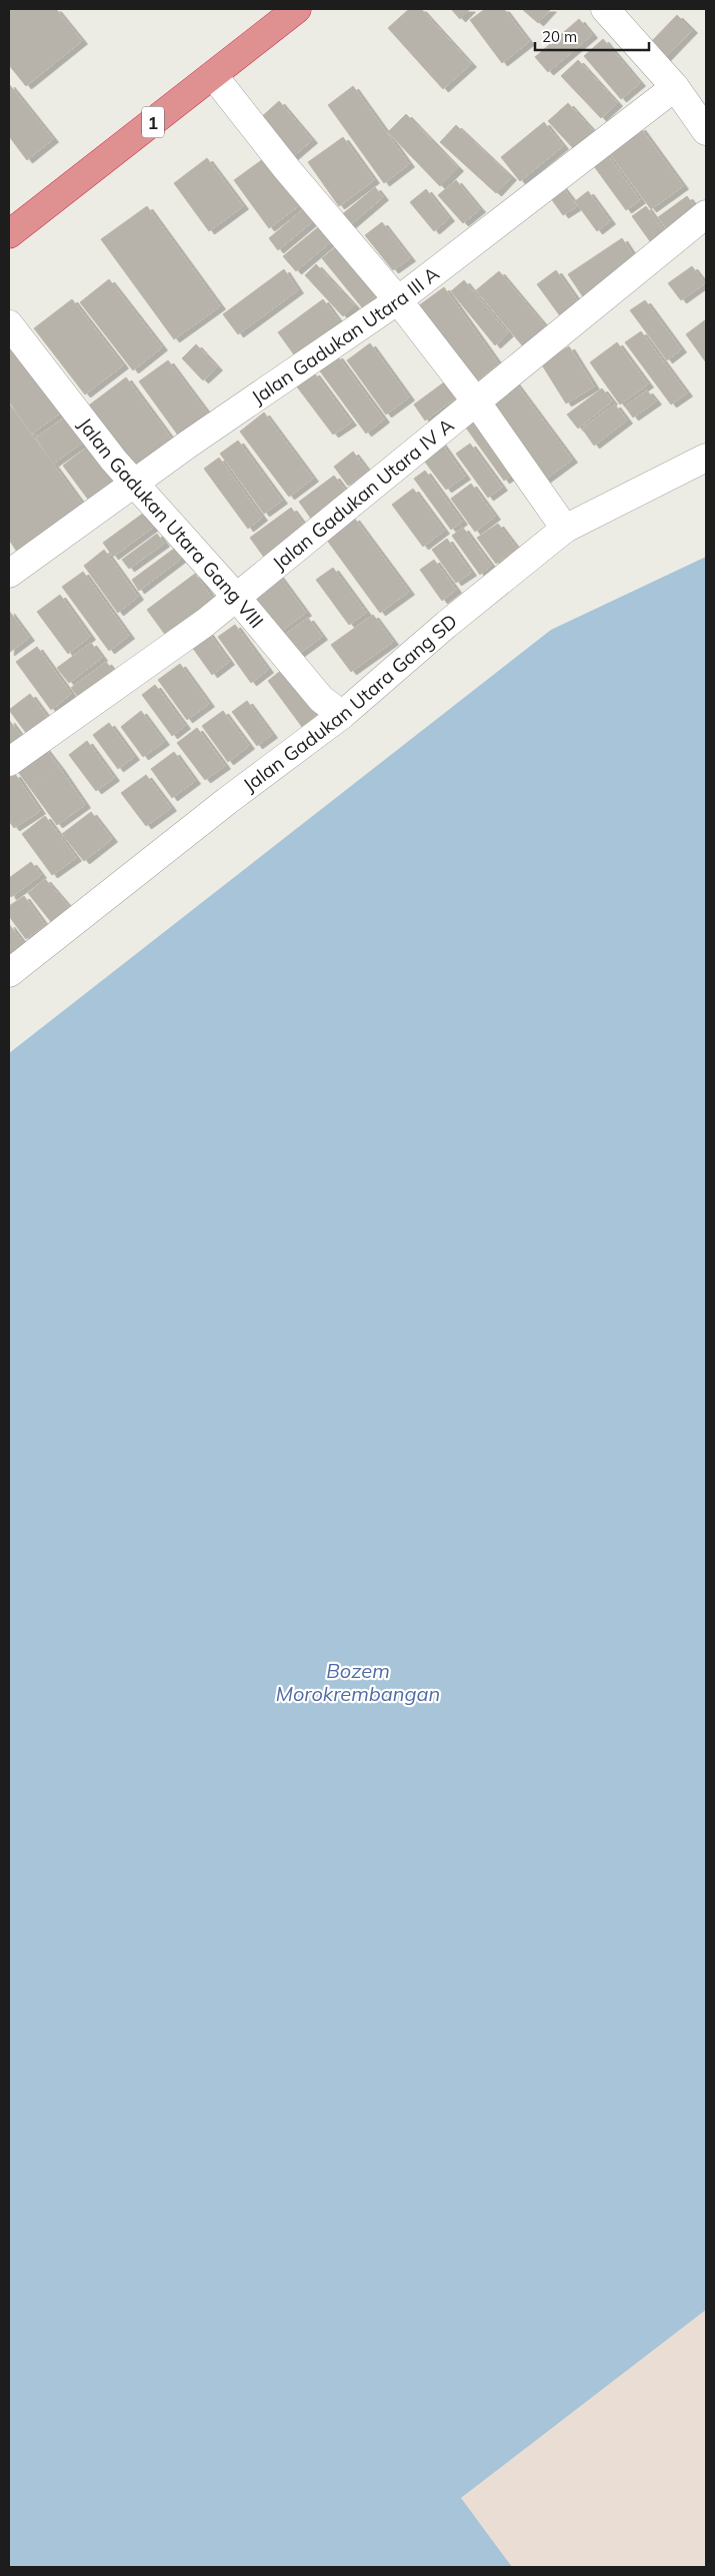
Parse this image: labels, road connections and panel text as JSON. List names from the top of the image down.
{
  "streets": {
    "highway": ["1"],
    "street": [
      "Jalan Gadukan Utara III A",
      "Jalan Gadukan Utara IV A",
      "Jalan Gadukan Utara Gang VIII",
      "Jalan Gadukan Utara Gang SD"
    ]
  },
  "crossings": [
    ["Jalan Gadukan Utara III A", "Jalan Gadukan Utara Gang VIII"],
    ["Jalan Gadukan Utara IV A", "Jalan Gadukan Utara Gang VIII"],
    ["Jalan Gadukan Utara Gang VIII", "Jalan Gadukan Utara Gang SD"]
  ],
  "water": ["Bozem Morokrembangan"],
  "scale_bar": "20 m"
}
